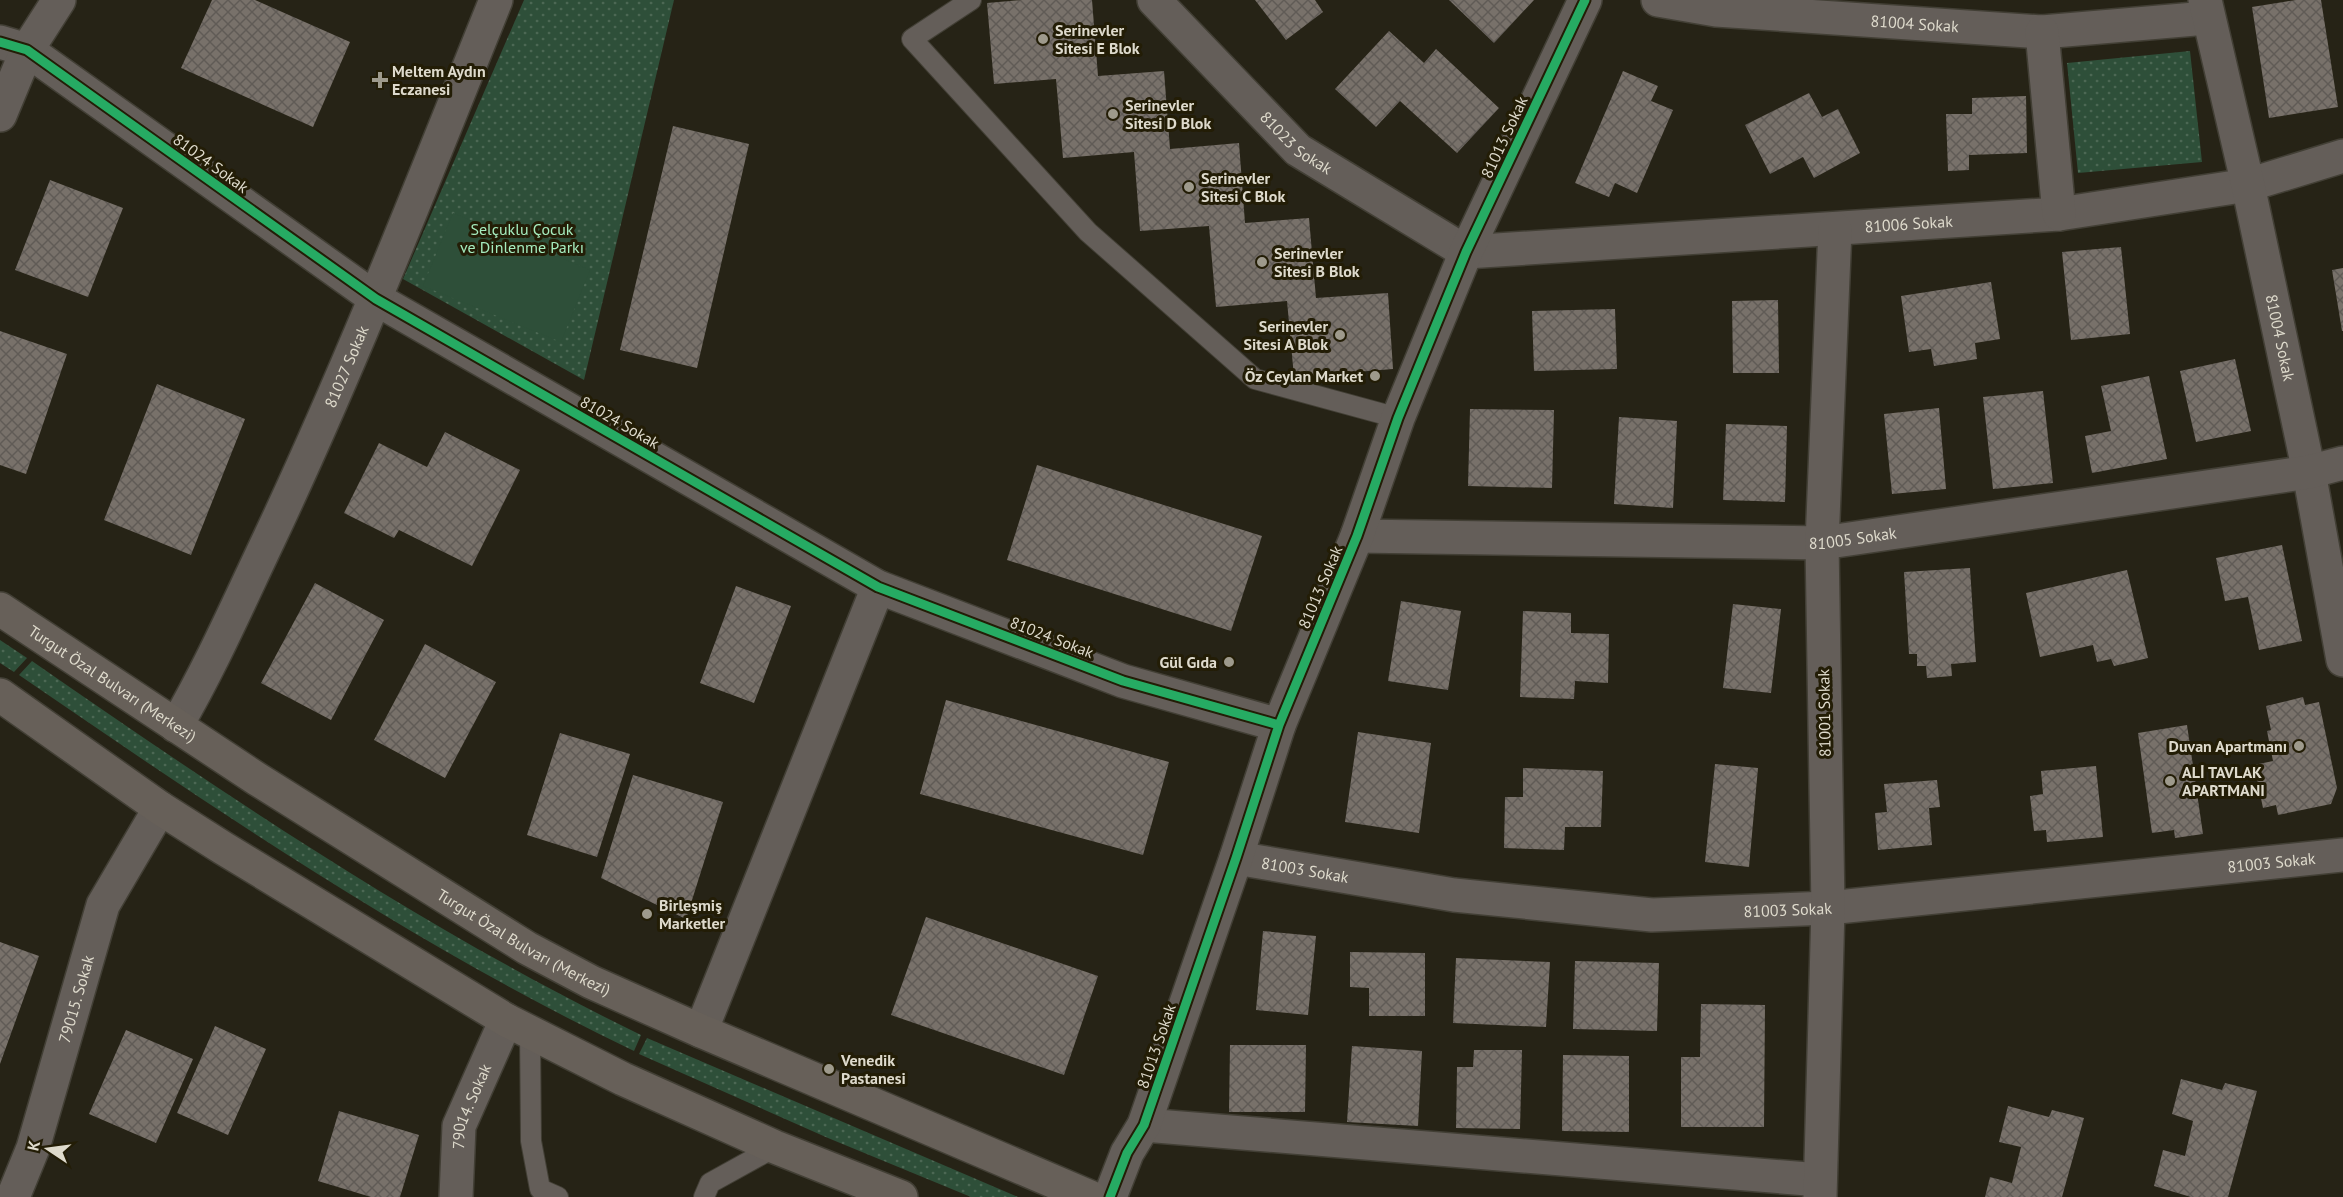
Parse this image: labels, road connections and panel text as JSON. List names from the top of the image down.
{
  "streets": {
    "main road": ["Turgut Özal Bulvarı (Merkezi)"],
    "street": [
      "81004 Sokak",
      "81013 Sokak",
      "81023 Sokak",
      "81024 Sokak",
      "81006 Sokak",
      "81027 Sokak",
      "81005 Sokak",
      "81001 Sokak",
      "81003 Sokak",
      "79015. Sokak",
      "79014. Sokak"
    ]
  },
  "crossings": [
    ["81004 Sokak", "81006 Sokak"],
    ["81004 Sokak", "81005 Sokak"],
    ["81013 Sokak", "81023 Sokak"],
    ["81013 Sokak", "81024 Sokak"],
    ["81013 Sokak", "81006 Sokak"],
    ["81013 Sokak", "81005 Sokak"],
    ["81013 Sokak", "81003 Sokak"],
    ["81023 Sokak", "81006 Sokak"],
    ["81024 Sokak", "81027 Sokak"],
    ["81006 Sokak", "81001 Sokak"],
    ["81027 Sokak", "Turgut Özal Bulvarı (Merkezi)"],
    ["81005 Sokak", "81001 Sokak"],
    ["81001 Sokak", "81003 Sokak"]
  ],
  "parks": ["Selçuklu Çocuk ve Dinlenme Parkı"],
  "places": {
    "other": [
      "Serinevler Sitesi E Blok",
      "Serinevler Sitesi D Blok",
      "Serinevler Sitesi C Blok",
      "Serinevler Sitesi B Blok",
      "Serinevler Sitesi A Blok",
      "Öz Ceylan Market",
      "Gül Gıda",
      "Duvan Apartmanı",
      "ALİ TAVLAK APARTMANI",
      "Birleşmiş Marketler",
      "Venedik Pastanesi"
    ],
    "health": ["Meltem Aydın Eczanesi"]
  },
  "north": "left"
}
